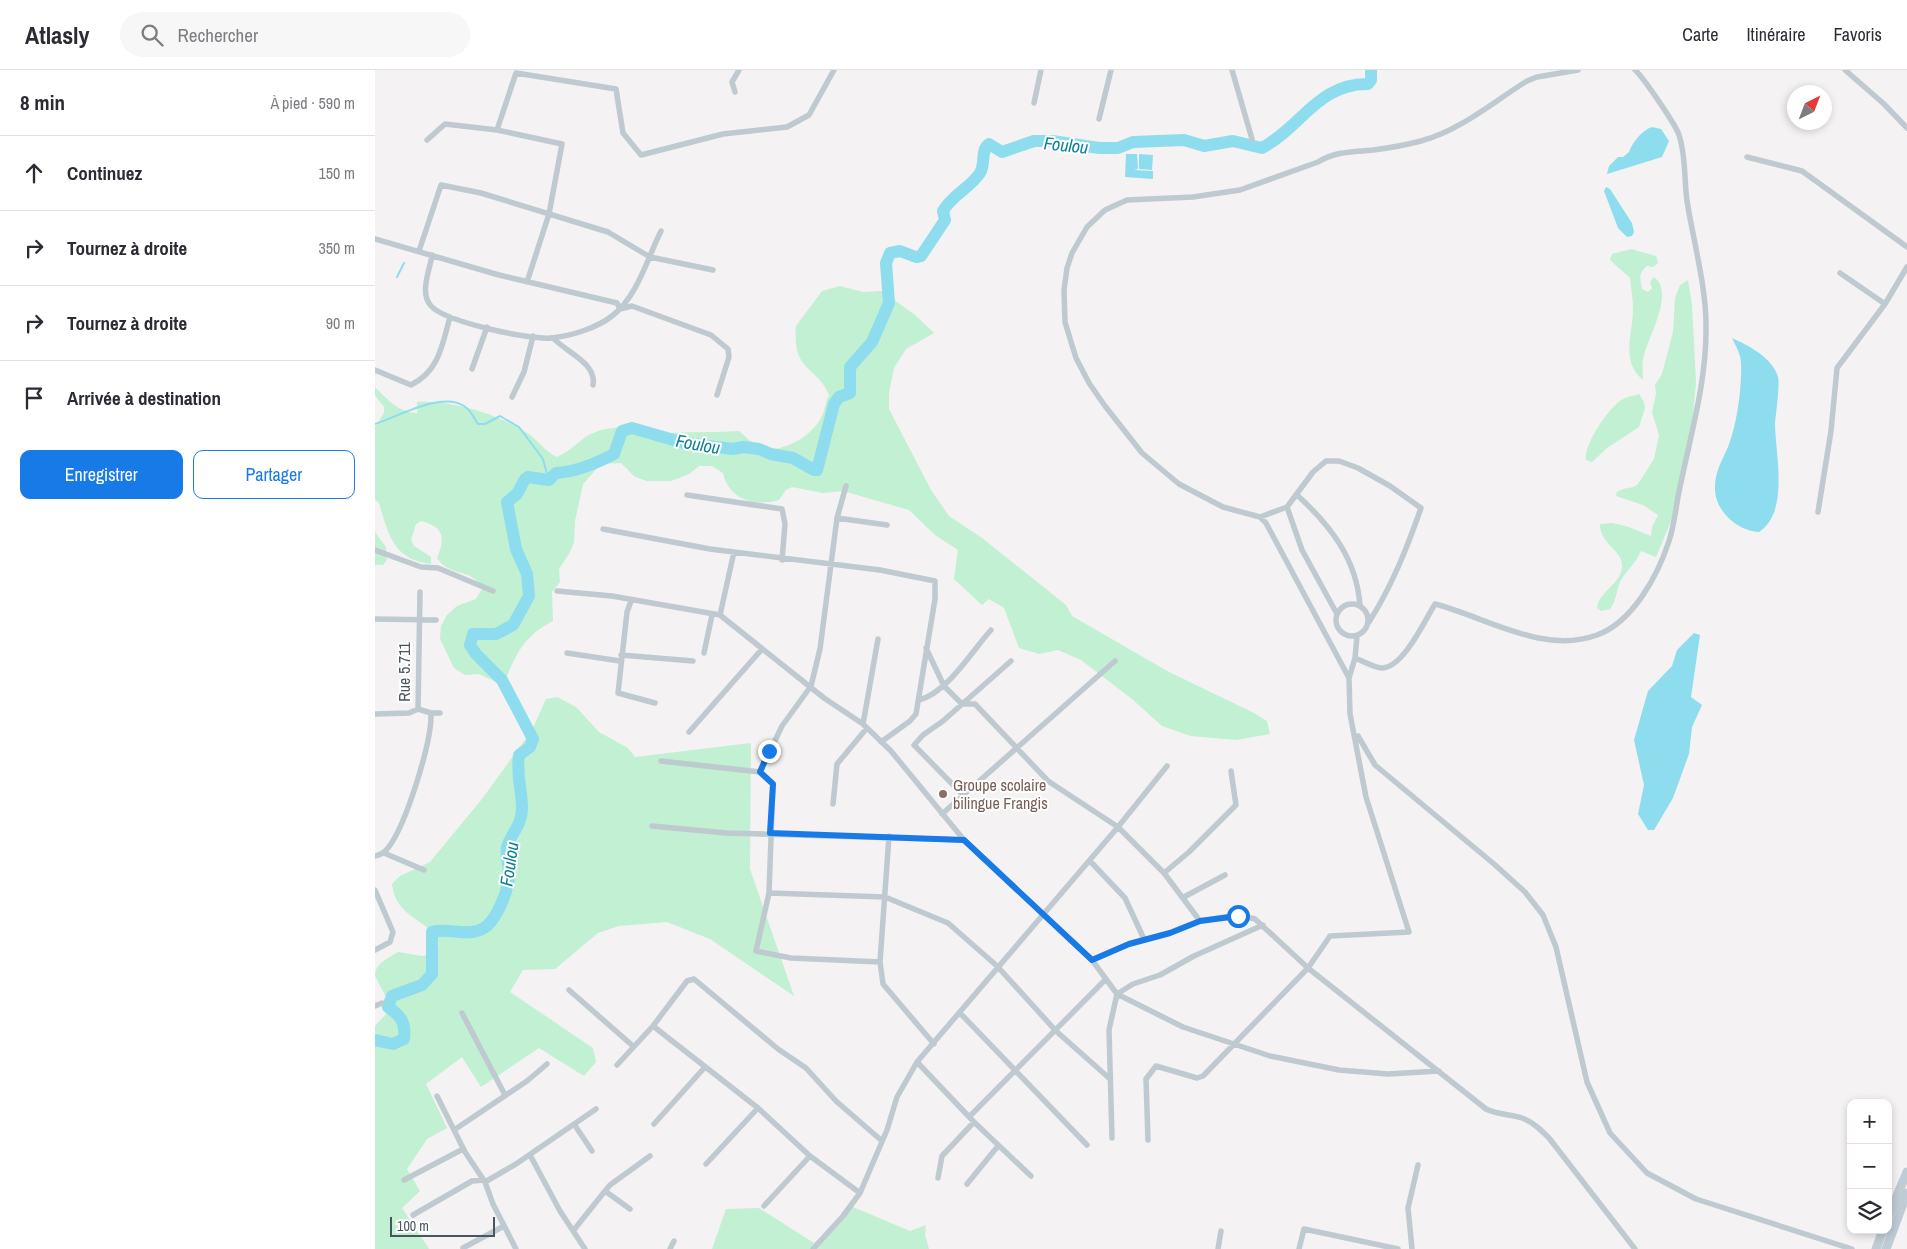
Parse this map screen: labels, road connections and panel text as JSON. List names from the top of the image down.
{
  "streets": {
    "street": ["Rue 5.711"]
  },
  "water": ["Foulou"],
  "places": ["Groupe scolaire bilingue Frangis"],
  "scale_bar": "100 m",
  "north": "top right",
  "page": {
    "header": "Atlasly",
    "search": "Rechercher",
    "nav": ["Carte", "Itinéraire", "Favoris"],
    "heading": ["8 min", "À pied · 590 m"],
    "list": [
      ["Continuez", "150 m"],
      ["Tournez à droite", "350 m"],
      ["Tournez à droite", "90 m"],
      "Arrivée à destination"
    ],
    "buttons": ["Enregistrer", "Partager"],
    "map_buttons": ["+", "−"],
    "scale": "100 m"
  }
}
